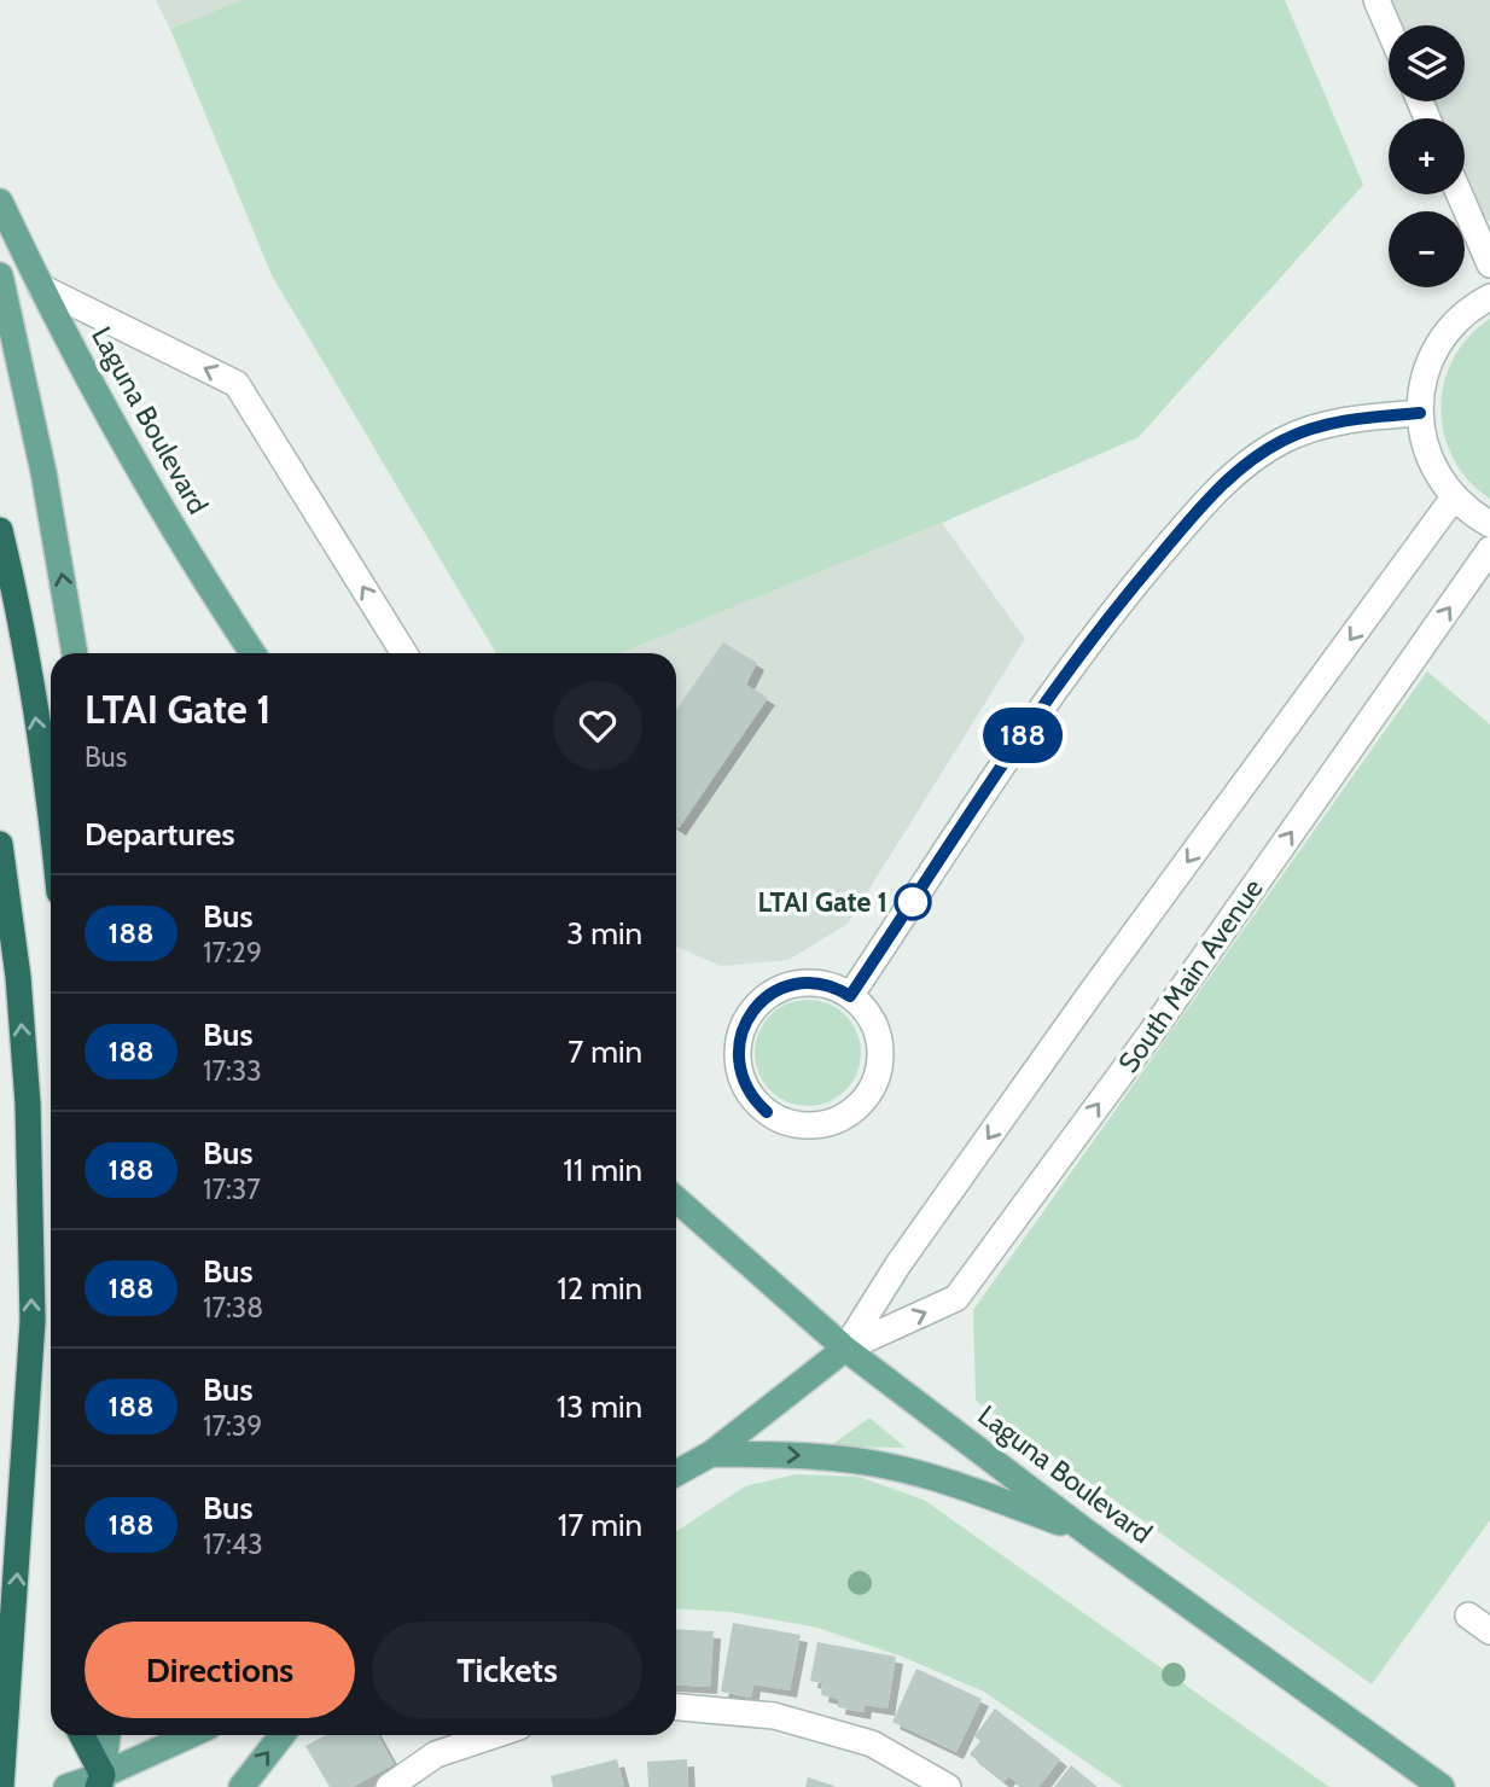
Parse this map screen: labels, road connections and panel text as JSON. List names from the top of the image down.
{
  "streets": {
    "main road": ["Laguna Boulevard"],
    "street": ["South Main Avenue"]
  },
  "crossings": [
    ["Laguna Boulevard", "South Main Avenue"]
  ],
  "places": ["LTAI Gate 1"],
  "lines": ["bus line 188"],
  "page": {
    "on_map": "188",
    "map_buttons": ["+", "−"],
    "heading": [
      ["LTAI Gate 1", "Bus"],
      "Departures"
    ],
    "list": [
      {
        "mark": "188",
        "name": "Bus",
        "note": "17:29",
        "value": "3 min"
      },
      {
        "mark": "188",
        "name": "Bus",
        "note": "17:33",
        "value": "7 min"
      },
      {
        "mark": "188",
        "name": "Bus",
        "note": "17:37",
        "value": "11 min"
      },
      {
        "mark": "188",
        "name": "Bus",
        "note": "17:38",
        "value": "12 min"
      },
      {
        "mark": "188",
        "name": "Bus",
        "note": "17:39",
        "value": "13 min"
      },
      {
        "mark": "188",
        "name": "Bus",
        "note": "17:43",
        "value": "17 min"
      }
    ],
    "buttons": ["Directions", "Tickets"]
  }
}
